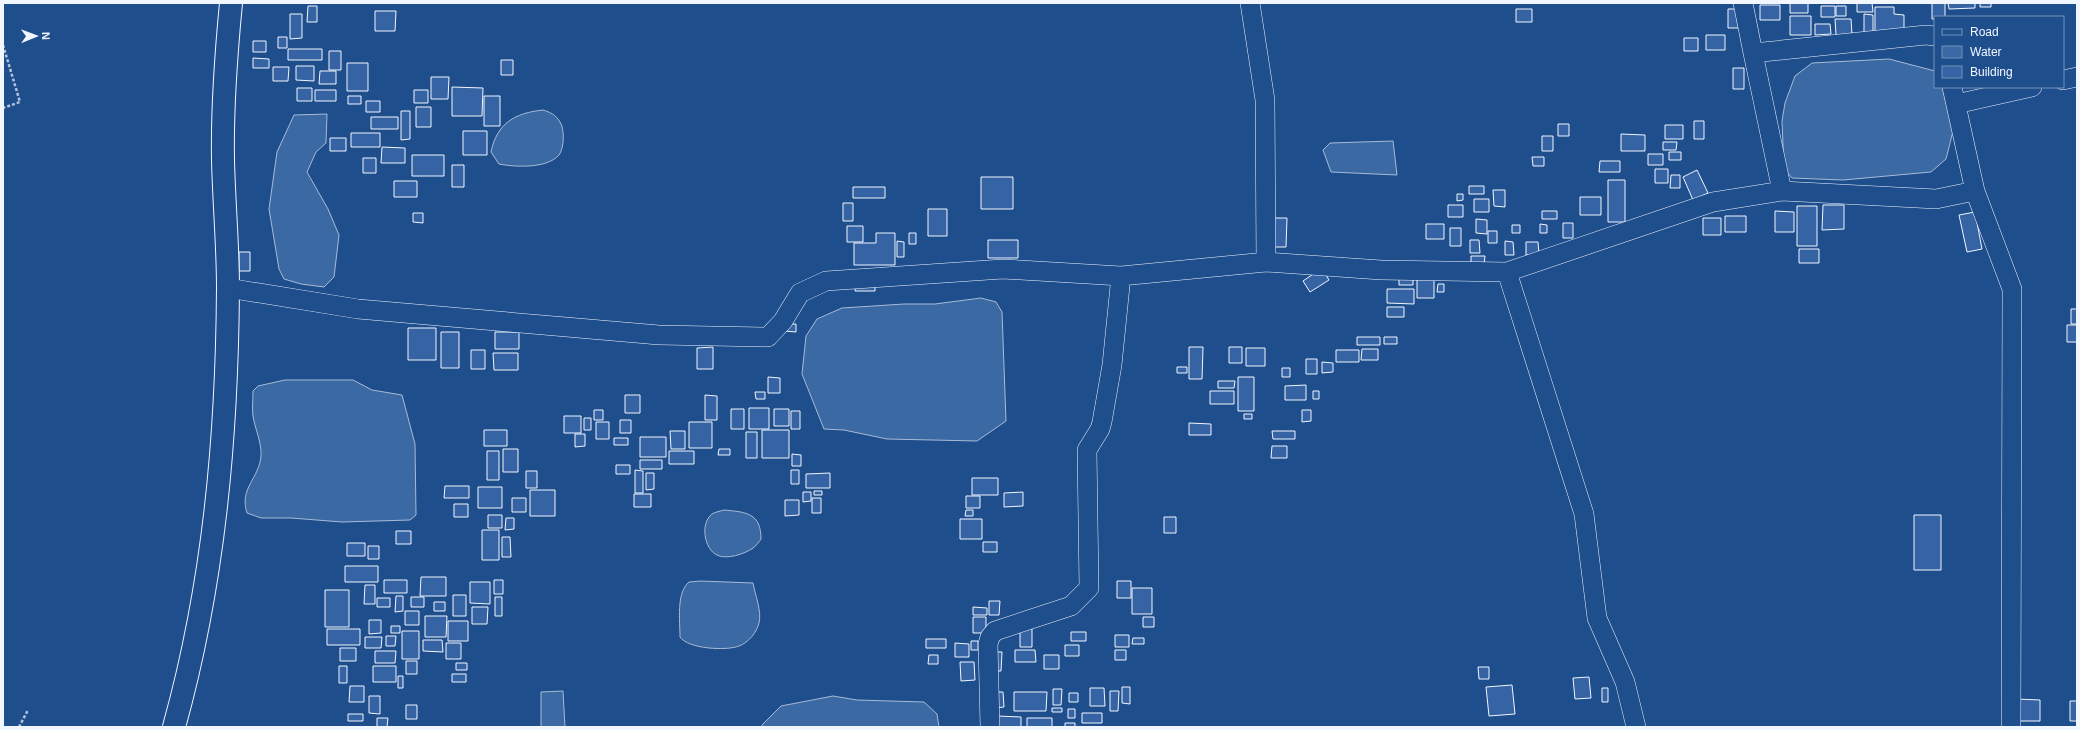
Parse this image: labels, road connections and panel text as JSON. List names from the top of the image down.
{
  "legend": ["Road", "Water", "Building"],
  "north": "right"
}
